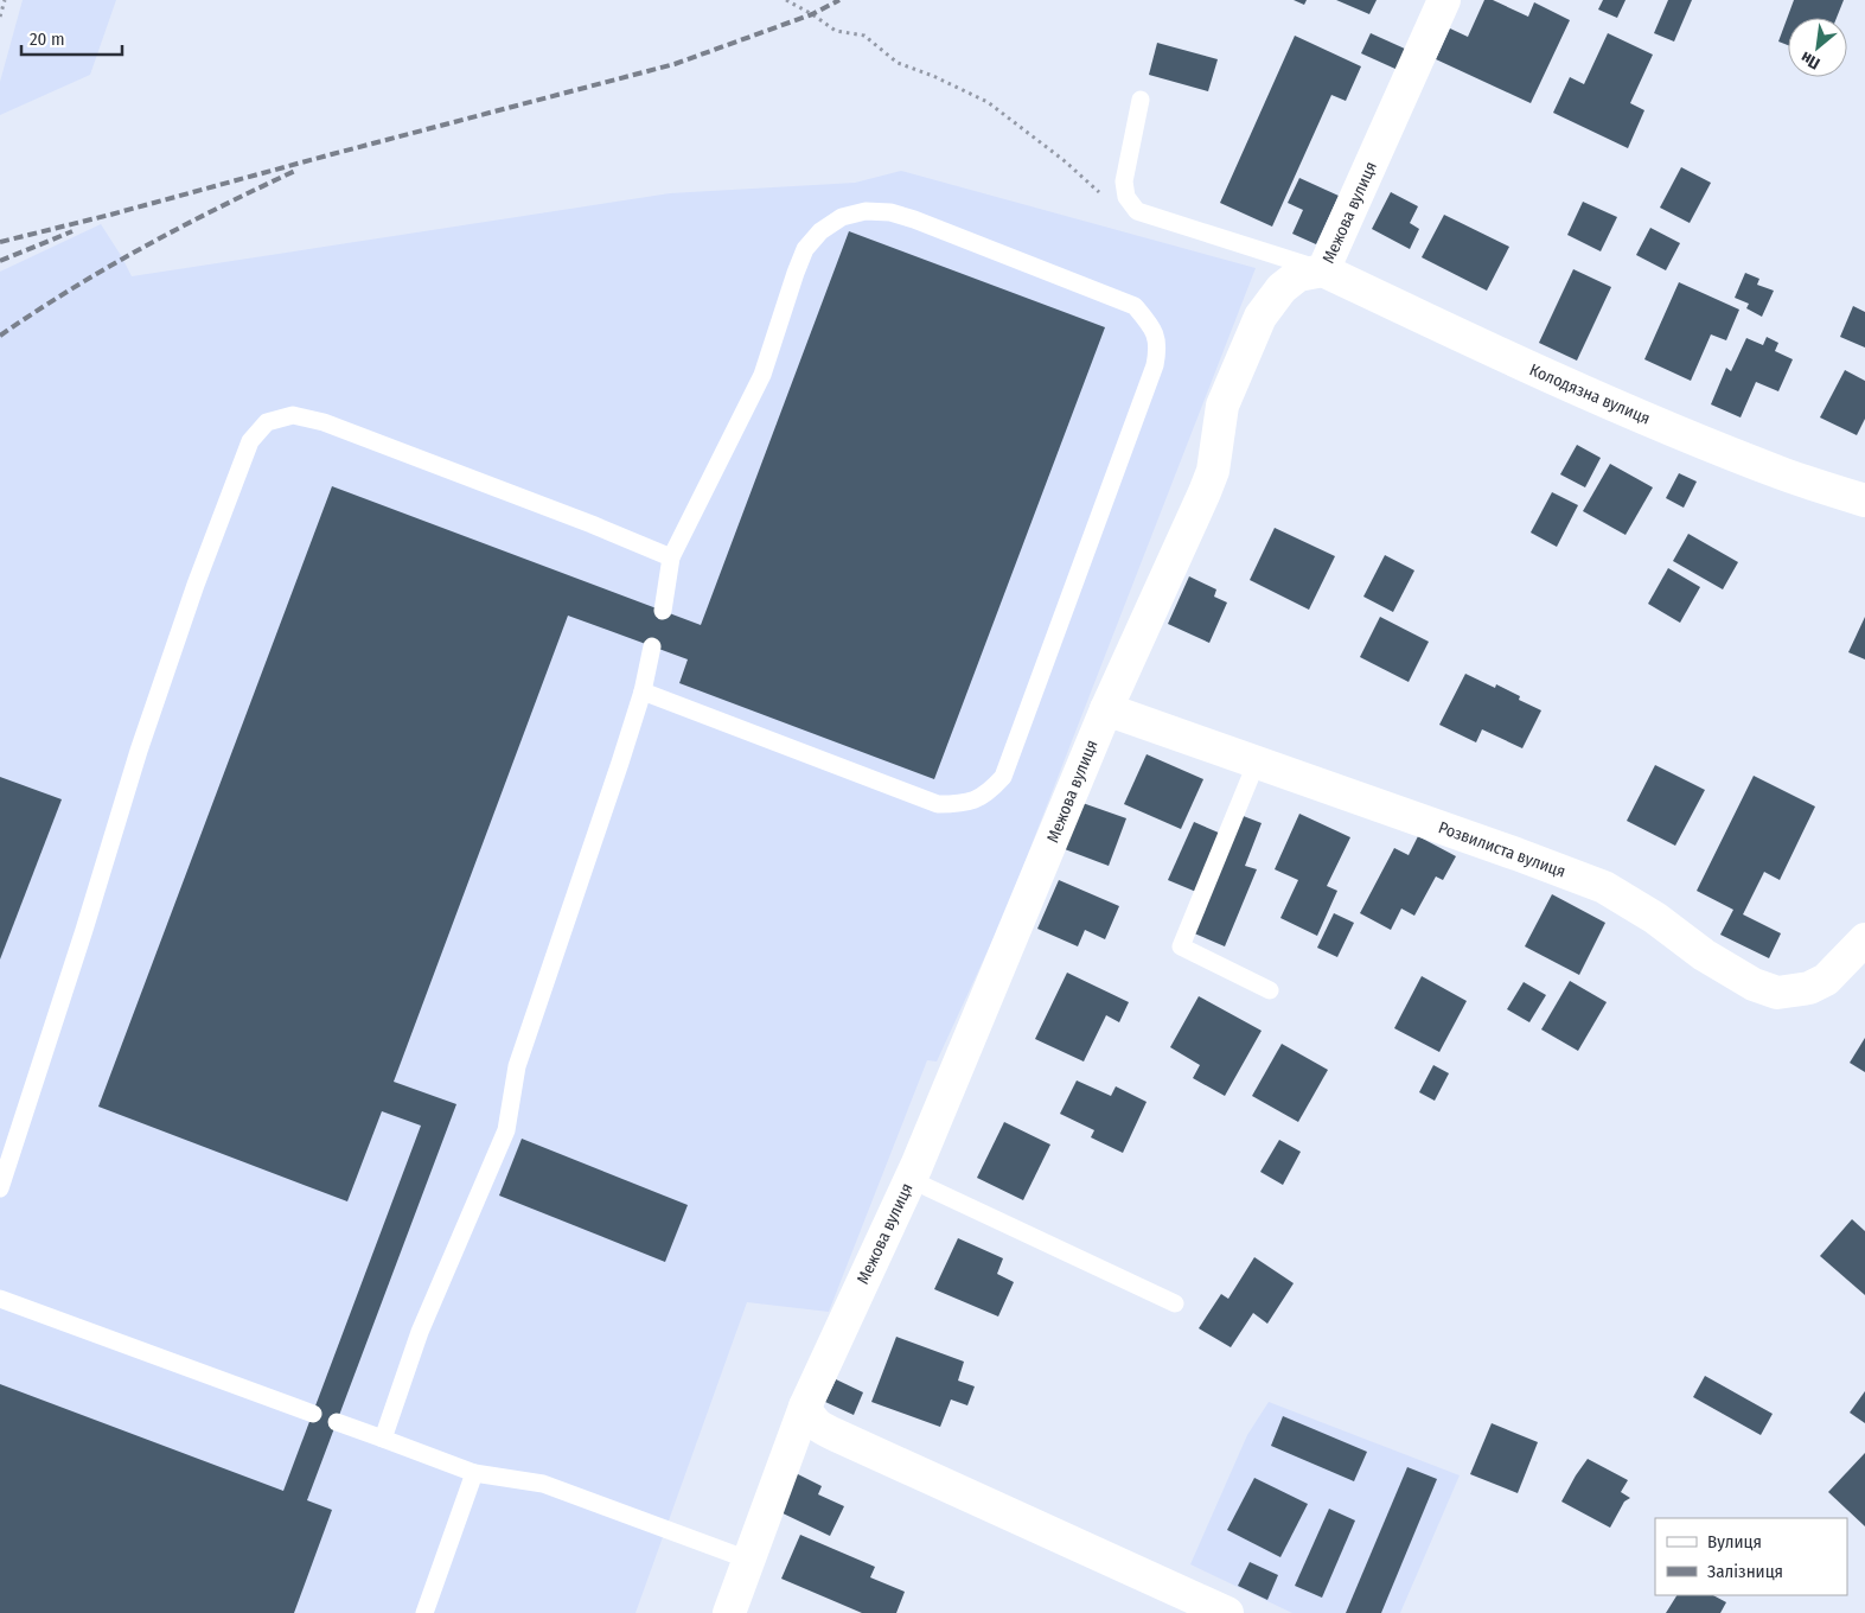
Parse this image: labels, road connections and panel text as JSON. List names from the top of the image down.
{
  "streets": {
    "street": ["Межова вулиця", "Колодязна вулиця", "Розвилиста вулиця"]
  },
  "crossings": [
    ["Межова вулиця", "Колодязна вулиця"],
    ["Межова вулиця", "Розвилиста вулиця"]
  ],
  "legend": ["Вулиця", "Залізниця"],
  "scale_bar": "20 m",
  "north": "bottom left"
}
